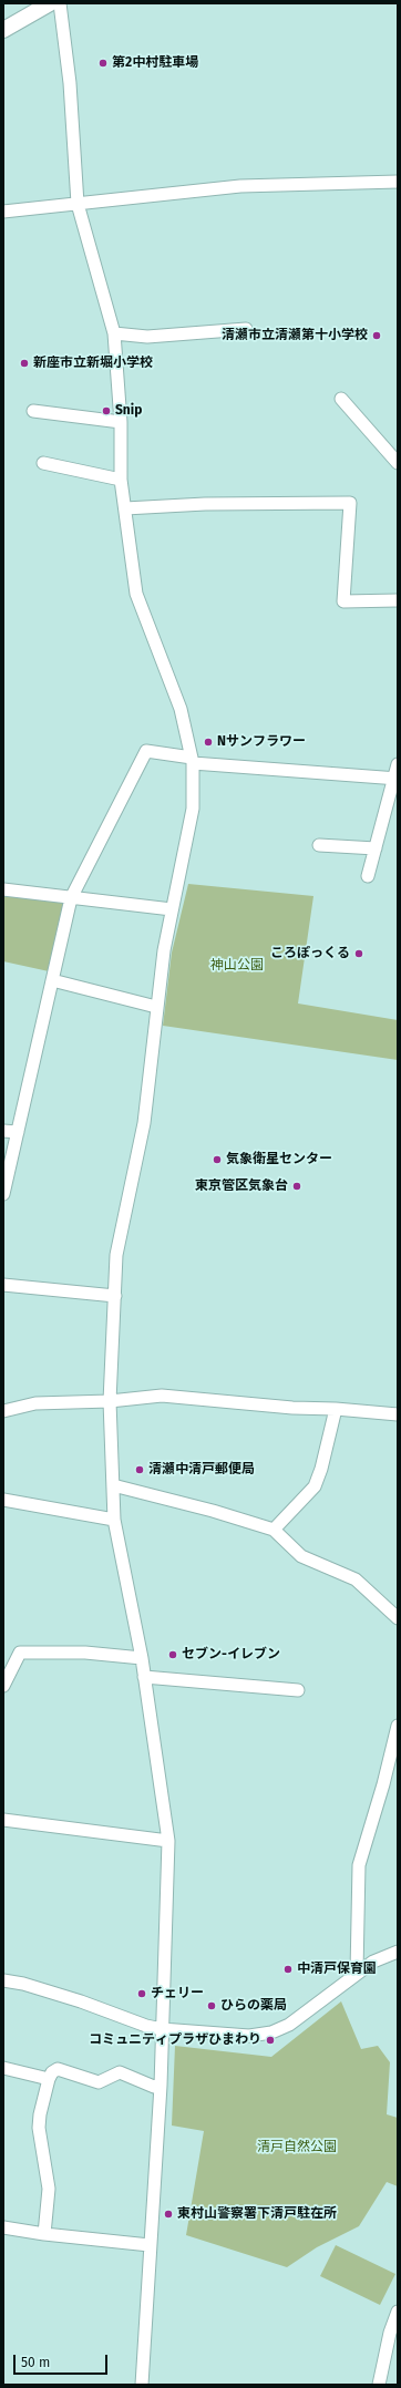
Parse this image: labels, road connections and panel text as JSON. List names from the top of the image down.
{
  "parks": ["神山公園", "清戸自然公園"],
  "places": [
    "第2中村駐車場",
    "清瀬市立清瀬第十小学校",
    "新座市立新堀小学校",
    "Snip",
    "Nサンフラワー",
    "ころぽっくる",
    "気象衛星センター",
    "東京管区気象台",
    "清瀬中清戸郵便局",
    "セブン-イレブン",
    "中清戸保育園",
    "チェリー",
    "ひらの薬局",
    "コミュニティプラザひまわり",
    "東村山警察署下清戸駐在所"
  ],
  "scale_bar": "50 m"
}
